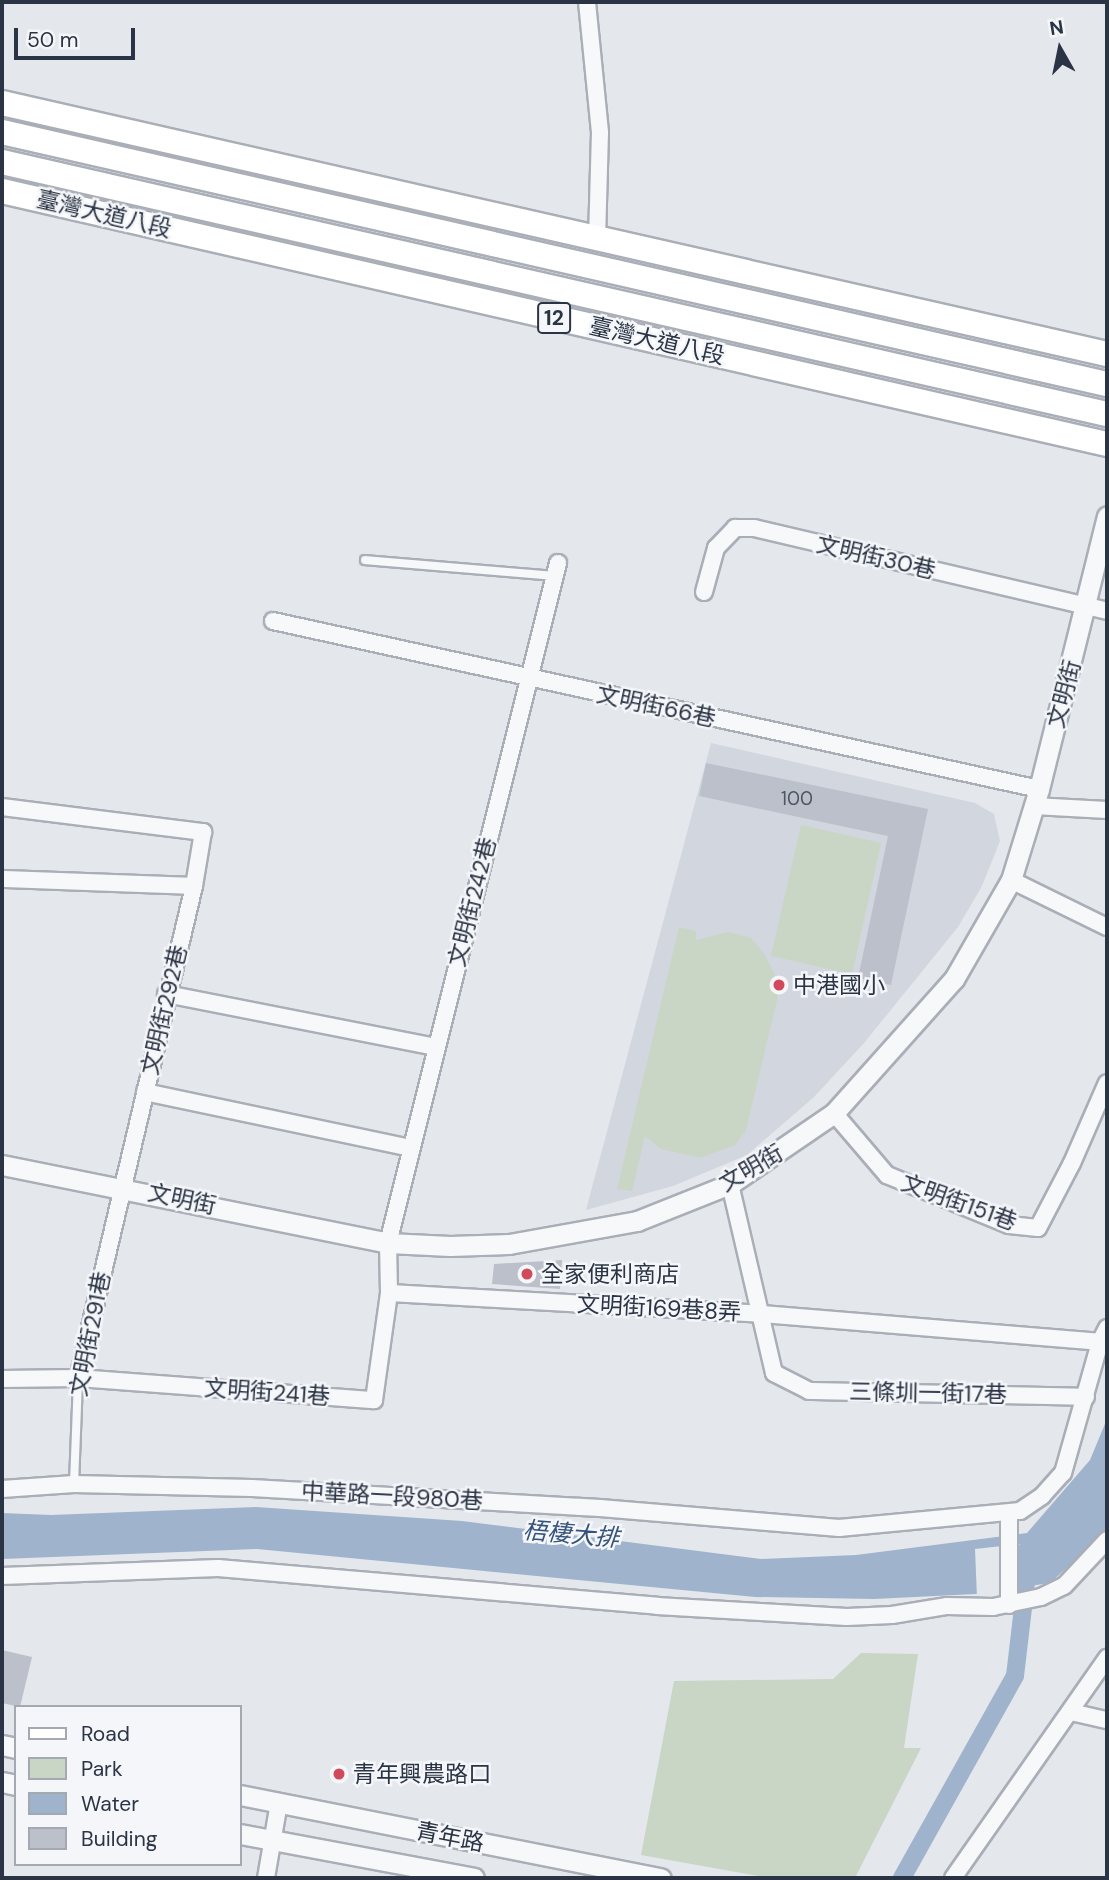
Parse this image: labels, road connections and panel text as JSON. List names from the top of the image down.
{
  "streets": {
    "main road": ["臺灣大道八段", "12"],
    "street": [
      "文明街30巷",
      "文明街",
      "文明街66巷",
      "文明街242巷",
      "文明街292巷",
      "文明街151巷",
      "文明街169巷8弄",
      "文明街291巷",
      "文明街241巷",
      "三條圳一街17巷",
      "中華路一段980巷",
      "青年路"
    ]
  },
  "crossings": [
    ["文明街30巷", "文明街"],
    ["文明街", "文明街66巷"],
    ["文明街", "文明街242巷"],
    ["文明街", "文明街292巷"],
    ["文明街", "文明街151巷"],
    ["文明街", "文明街291巷"],
    ["文明街", "文明街241巷"],
    ["文明街66巷", "文明街242巷"],
    ["文明街242巷", "文明街241巷"],
    ["文明街292巷", "文明街291巷"],
    ["文明街169巷8弄", "文明街241巷"],
    ["文明街169巷8弄", "三條圳一街17巷"],
    ["文明街291巷", "文明街241巷"],
    ["文明街291巷", "中華路一段980巷"]
  ],
  "water": ["梧棲大排"],
  "places": ["中港國小", "全家便利商店", "青年興農路口"],
  "house_numbers": ["100"],
  "legend": [
    "Road",
    "Park",
    "Water",
    "Building"
  ],
  "scale_bar": "50 m",
  "north": "top"
}
